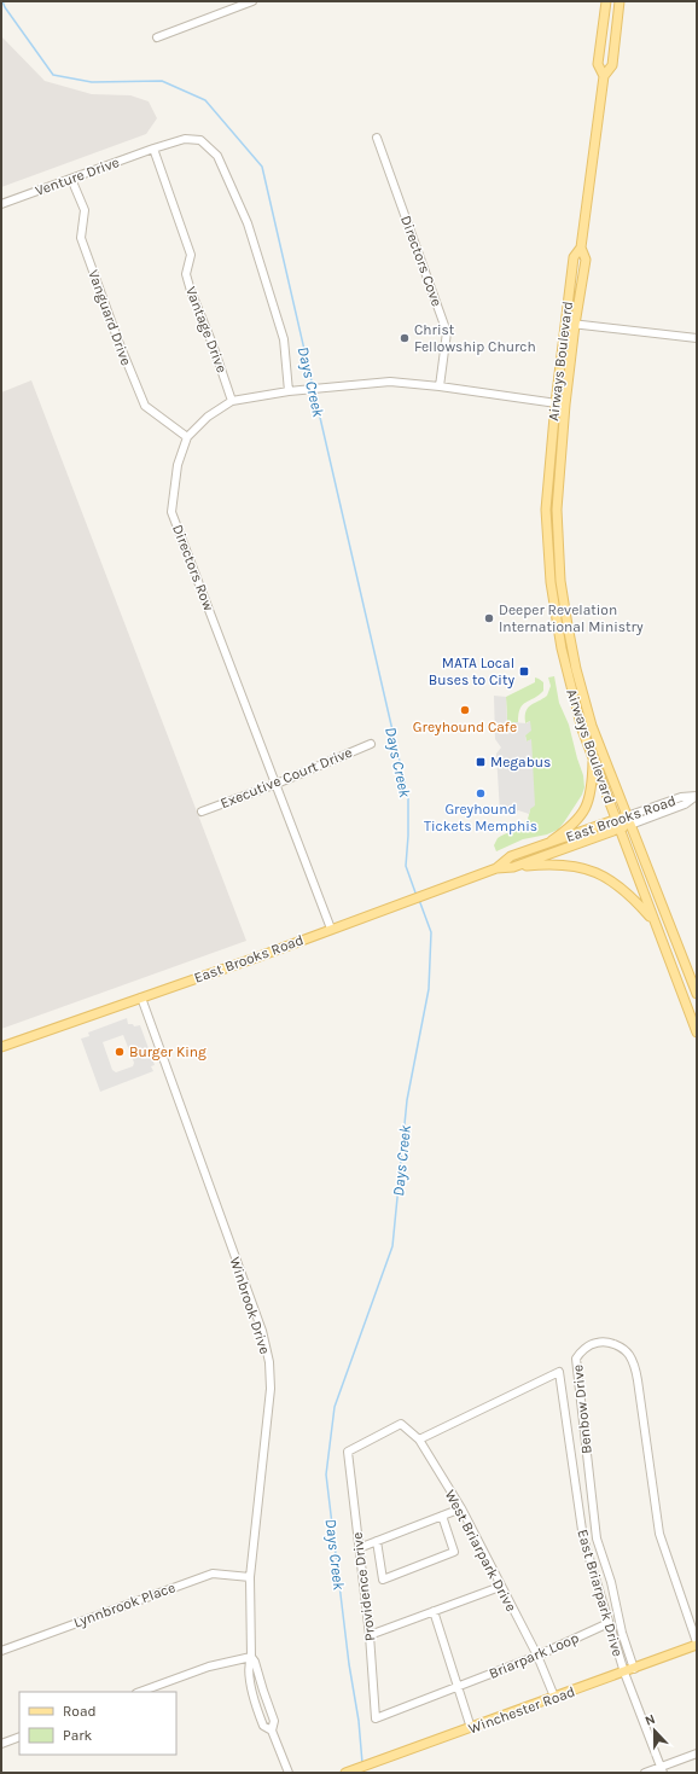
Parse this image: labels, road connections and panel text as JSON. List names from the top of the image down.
{
  "streets": {
    "main road": ["Airways Boulevard", "East Brooks Road", "Winchester Road"],
    "street": [
      "Venture Drive",
      "Directors Cove",
      "Vanguard Drive",
      "Vantage Drive",
      "Directors Row",
      "Executive Court Drive",
      "Winbrook Drive",
      "Benbow Drive",
      "West Briarpark Drive",
      "Providence Drive",
      "East Briarpark Drive",
      "Lynnbrook Place",
      "Briarpark Loop"
    ]
  },
  "crossings": [
    ["Venture Drive", "Vanguard Drive"],
    ["Venture Drive", "Vantage Drive"],
    ["Venture Drive", "Directors Row"],
    ["Directors Cove", "Directors Row"],
    ["Vanguard Drive", "Directors Row"],
    ["Vantage Drive", "Directors Row"],
    ["Airways Boulevard", "Directors Row"],
    ["Airways Boulevard", "East Brooks Road"],
    ["Directors Row", "Executive Court Drive"],
    ["Directors Row", "East Brooks Road"],
    ["East Brooks Road", "Winbrook Drive"],
    ["Winbrook Drive", "Lynnbrook Place"],
    ["Benbow Drive", "Winchester Road"],
    ["West Briarpark Drive", "Providence Drive"],
    ["West Briarpark Drive", "East Briarpark Drive"],
    ["West Briarpark Drive", "Briarpark Loop"],
    ["West Briarpark Drive", "Winchester Road"],
    ["Providence Drive", "East Briarpark Drive"],
    ["Providence Drive", "Briarpark Loop"],
    ["East Briarpark Drive", "Briarpark Loop"],
    ["East Briarpark Drive", "Winchester Road"]
  ],
  "water": ["Days Creek"],
  "places": {
    "other": [
      "Christ Fellowship Church",
      "Deeper Revelation International Ministry",
      "Greyhound Cafe",
      "Greyhound Tickets Memphis",
      "Burger King"
    ],
    "transit": ["MATA Local Buses to City", "Megabus"]
  },
  "legend": ["Road", "Park"],
  "north": "top"
}
